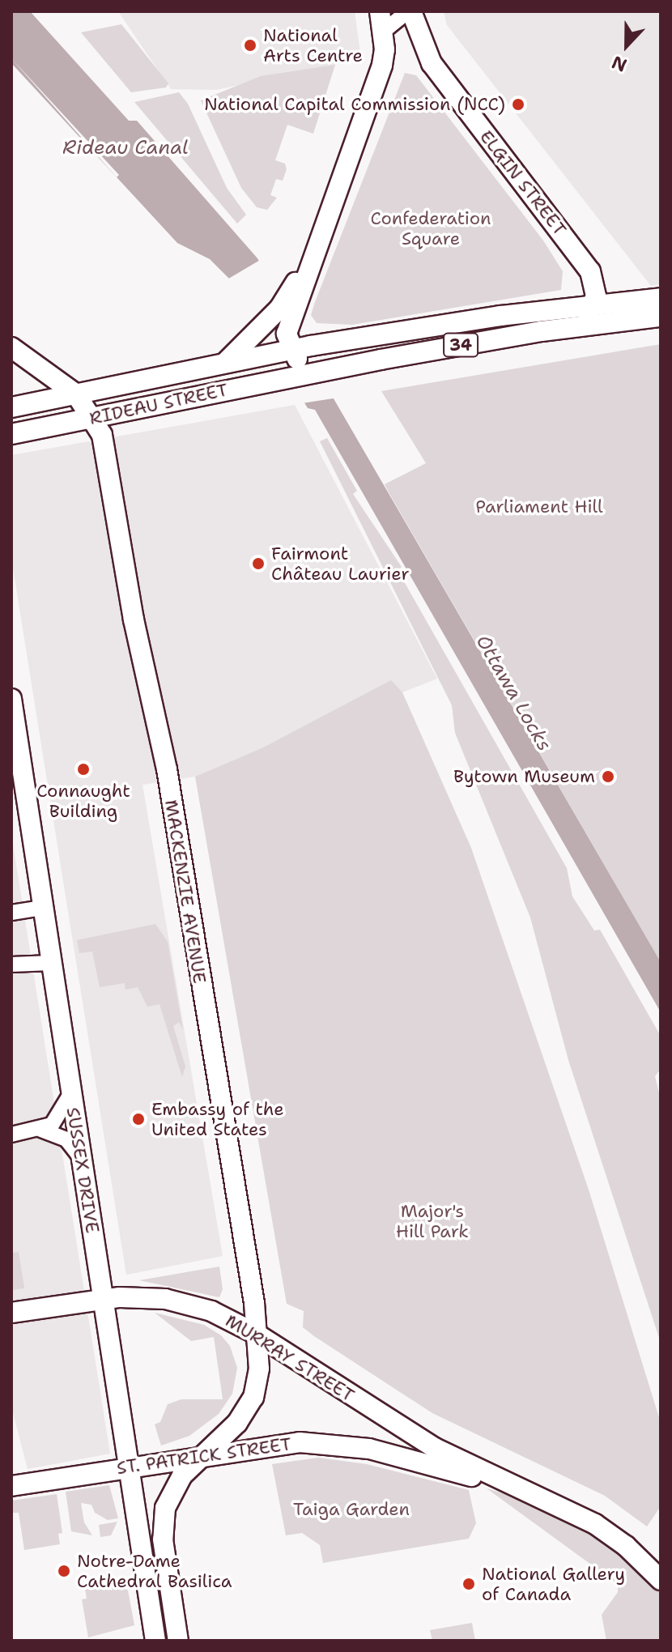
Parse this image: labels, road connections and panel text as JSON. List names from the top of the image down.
{
  "streets": {
    "main road": [
      "ELGIN STREET",
      "34",
      "RIDEAU STREET",
      "MACKENZIE AVENUE",
      "SUSSEX DRIVE",
      "MURRAY STREET",
      "ST. PATRICK STREET"
    ]
  },
  "crossings": [
    ["ELGIN STREET", "34"],
    ["34", "RIDEAU STREET"],
    ["RIDEAU STREET", "MACKENZIE AVENUE"],
    ["MACKENZIE AVENUE", "MURRAY STREET"],
    ["MACKENZIE AVENUE", "ST. PATRICK STREET"],
    ["SUSSEX DRIVE", "MURRAY STREET"],
    ["SUSSEX DRIVE", "ST. PATRICK STREET"],
    ["MURRAY STREET", "ST. PATRICK STREET"]
  ],
  "water": ["Rideau Canal", "Ottawa Locks"],
  "parks": [
    "Confederation Square",
    "Parliament Hill",
    "Major's Hill Park",
    "Taiga Garden"
  ],
  "places": [
    "National Arts Centre",
    "National Capital Commission (NCC)",
    "Fairmont Château Laurier",
    "Connaught Building",
    "Bytown Museum",
    "Embassy of the United States",
    "Notre-Dame Cathedral Basilica",
    "National Gallery of Canada"
  ],
  "north": "bottom"
}
